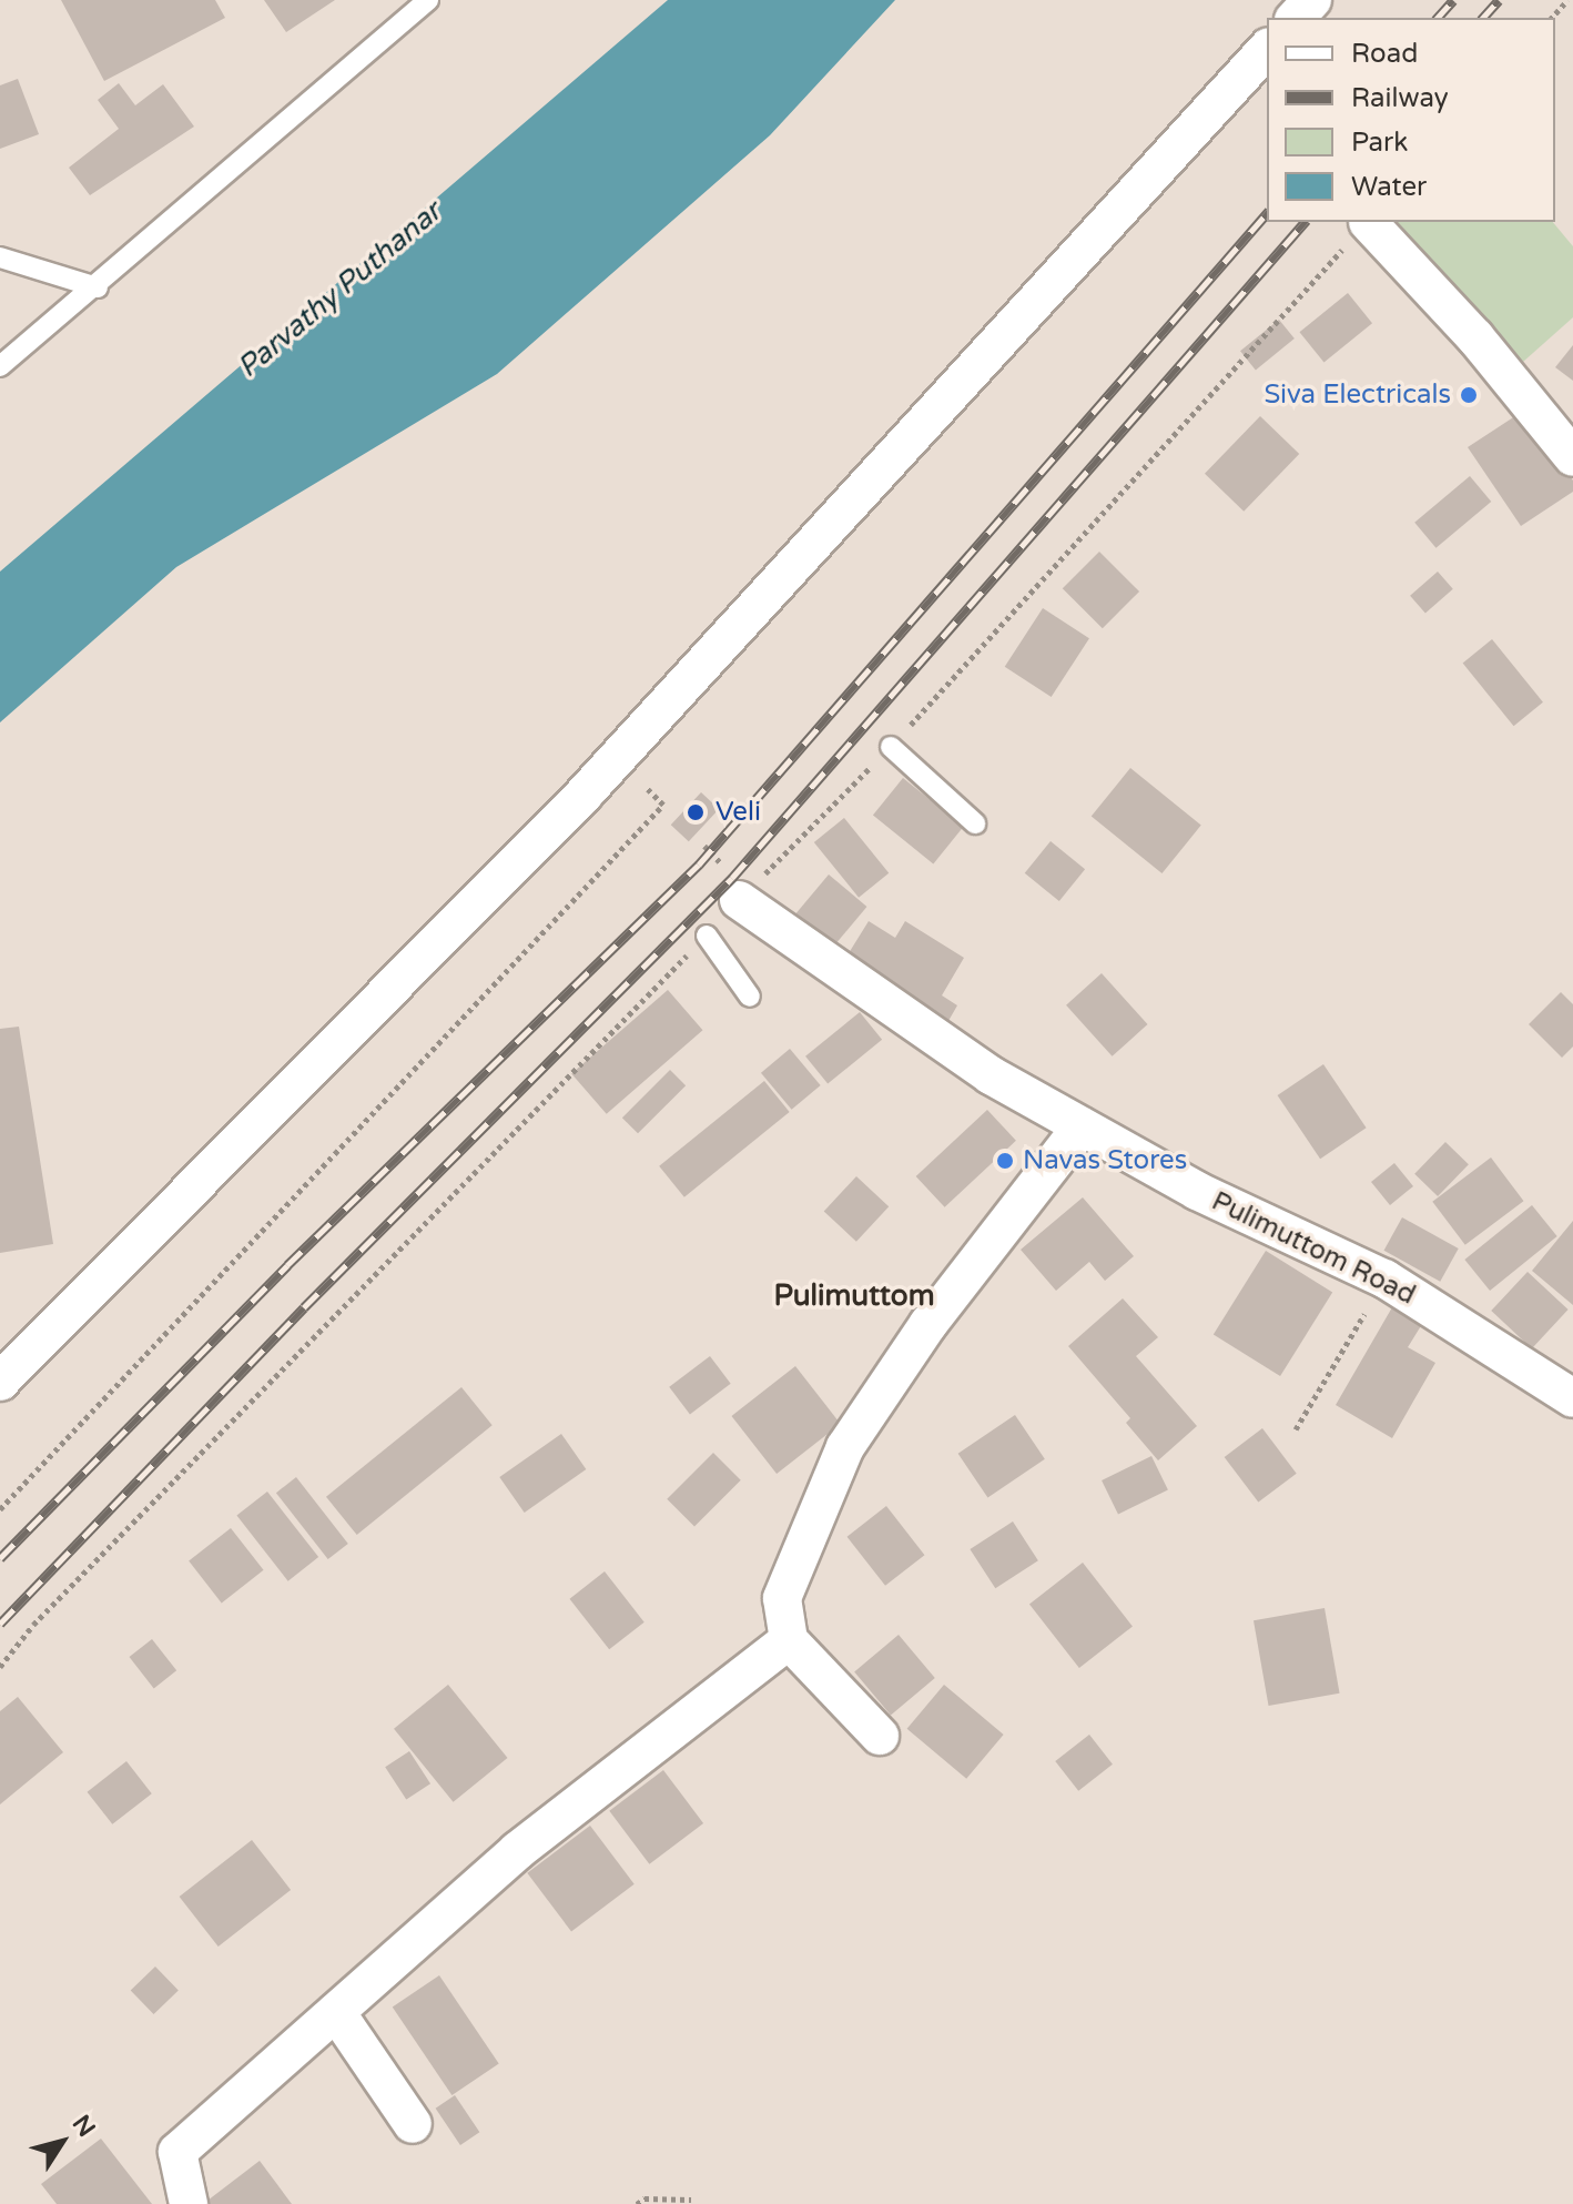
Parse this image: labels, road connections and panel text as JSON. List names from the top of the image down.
{
  "streets": {
    "street": ["Pulimuttom Road"]
  },
  "districts": ["Pulimuttom"],
  "water": ["Parvathy Puthanar"],
  "places": ["Siva Electricals", "Veli", "Navas Stores"],
  "legend": [
    "Road",
    "Railway",
    "Park",
    "Water"
  ],
  "north": "top right"
}
